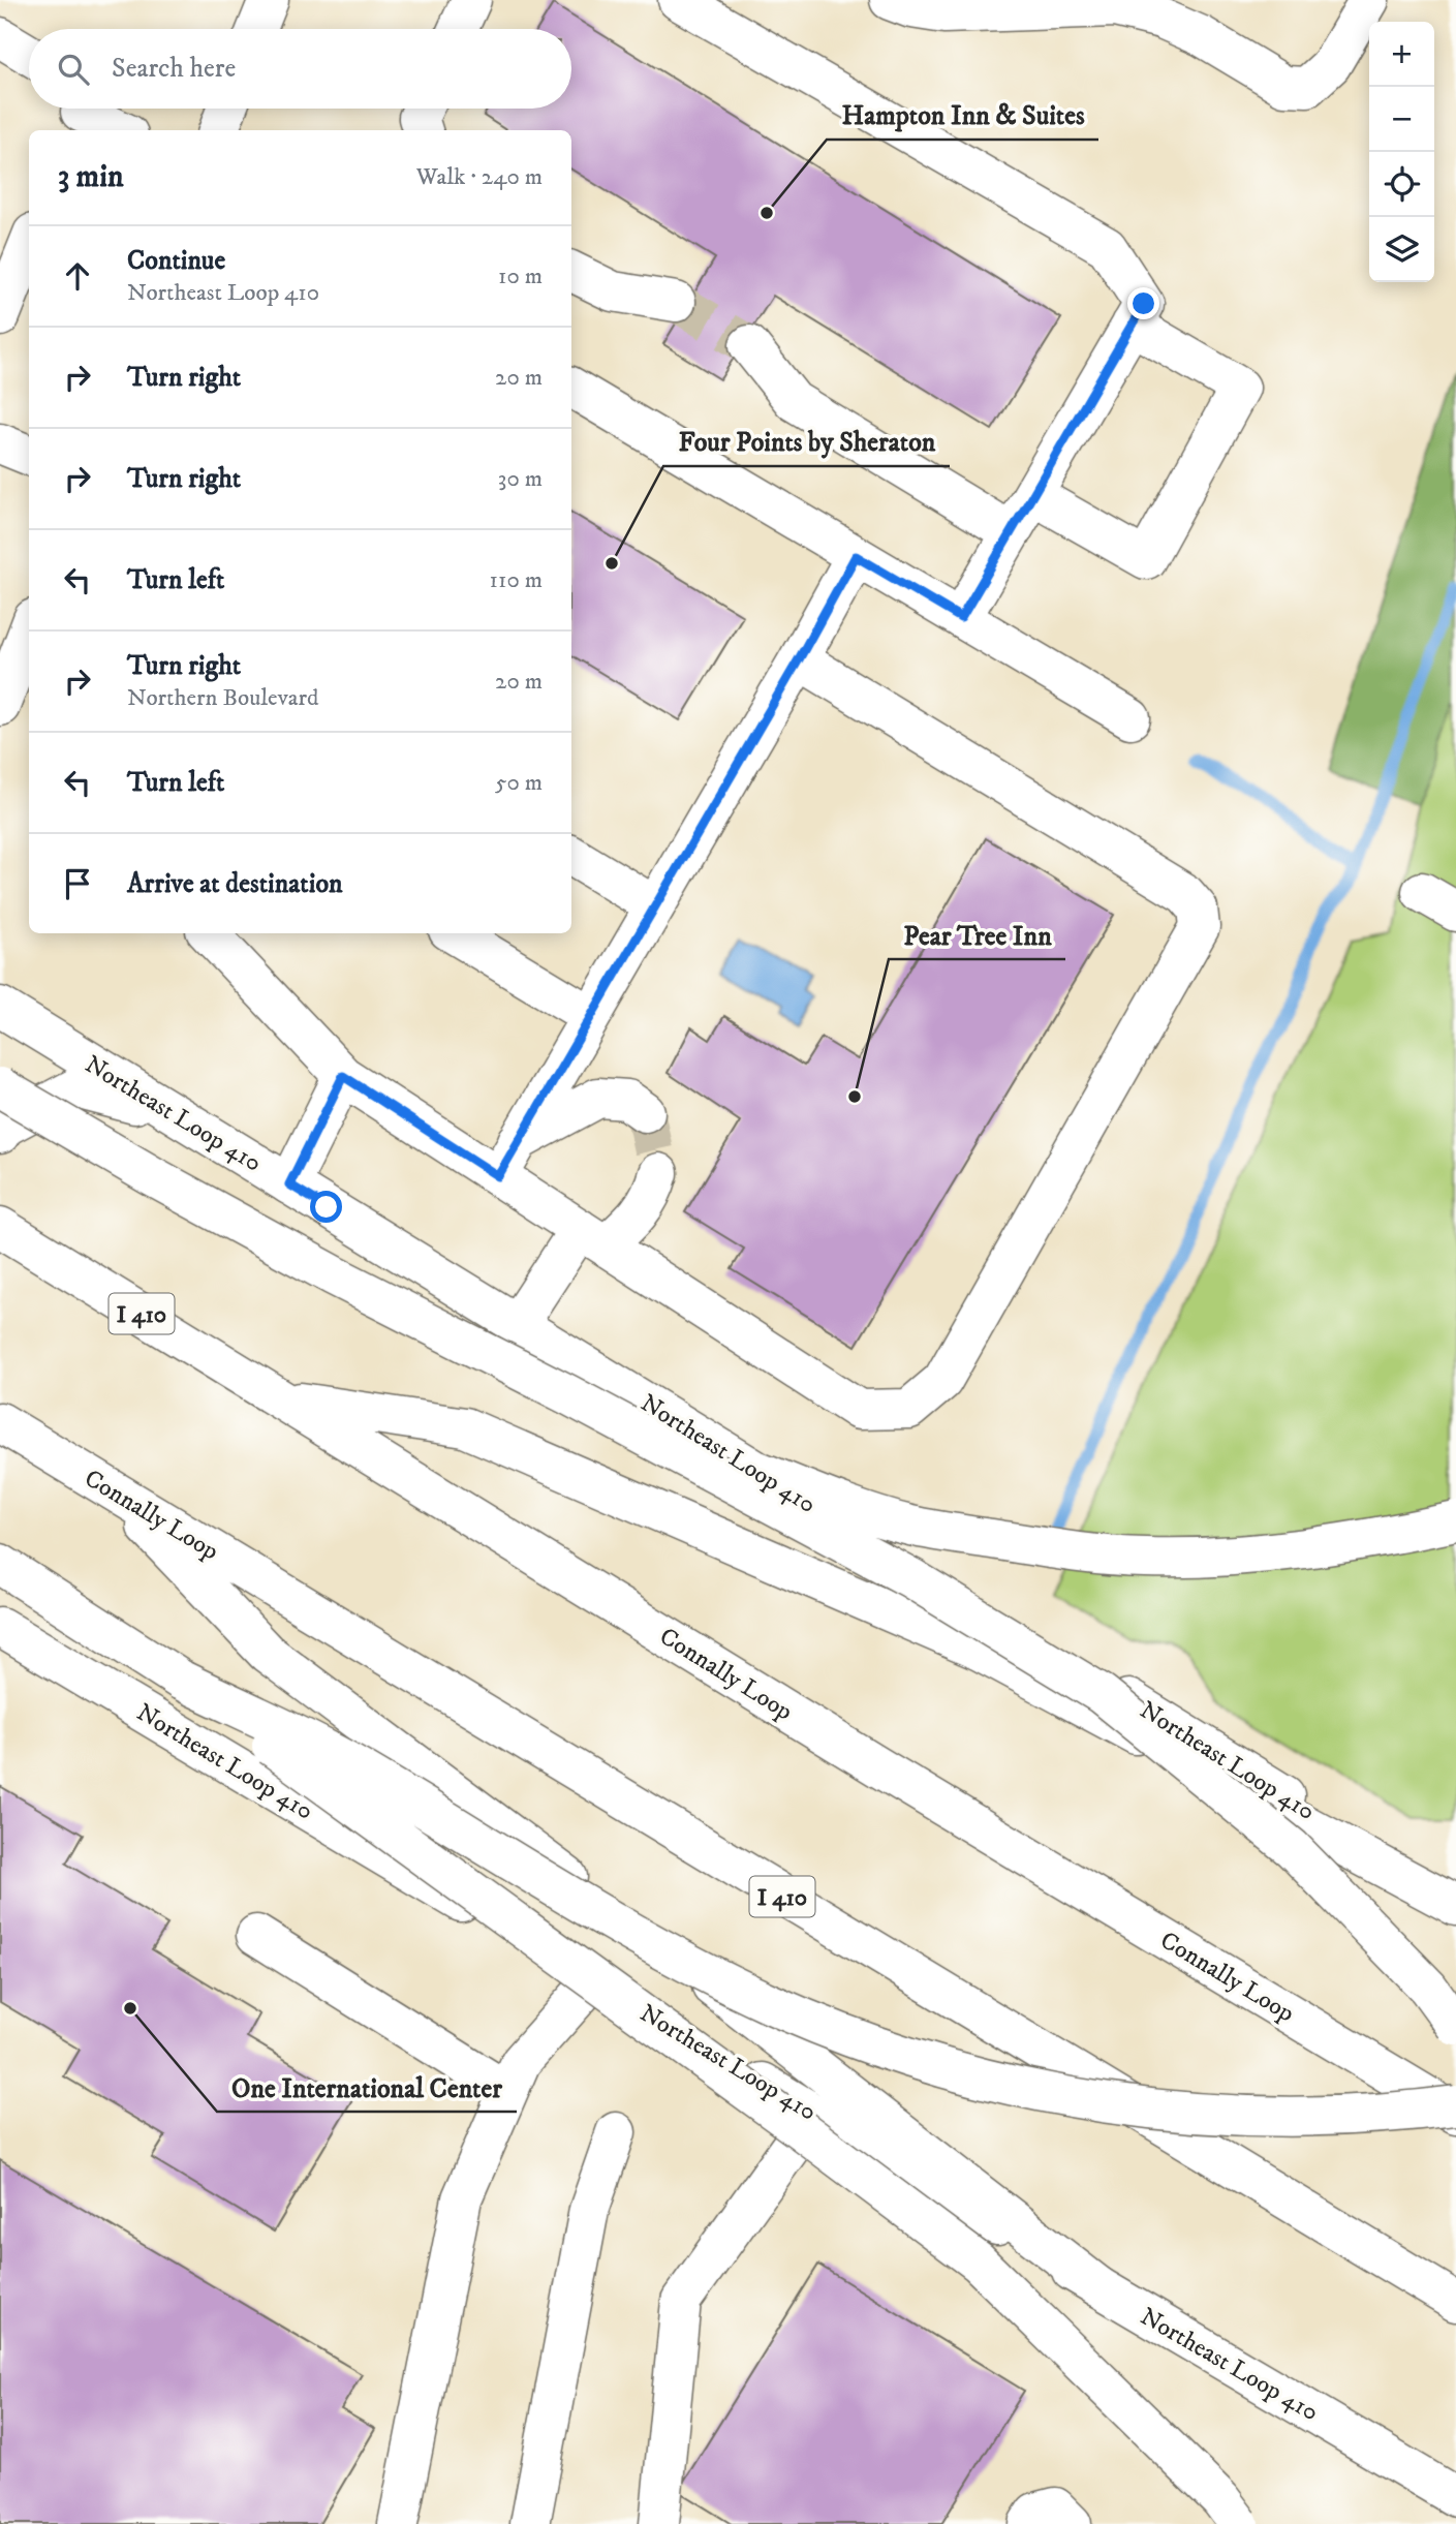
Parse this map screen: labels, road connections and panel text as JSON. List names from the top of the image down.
{
  "streets": {
    "main road": ["Northeast Loop 410", "I 410", "Connally Loop"]
  },
  "places": [
    "Hampton Inn & Suites",
    "Four Points by Sheraton",
    "Pear Tree Inn",
    "One International Center"
  ],
  "page": {
    "map_buttons": ["+", "−"],
    "search": "Search here",
    "heading": ["3 min", "Walk · 240 m"],
    "list": [
      ["Continue", "Northeast Loop 410", "10 m"],
      ["Turn right", "20 m"],
      ["Turn right", "30 m"],
      ["Turn left", "110 m"],
      ["Turn right", "Northern Boulevard", "20 m"],
      ["Turn left", "50 m"],
      "Arrive at destination"
    ]
  }
}
